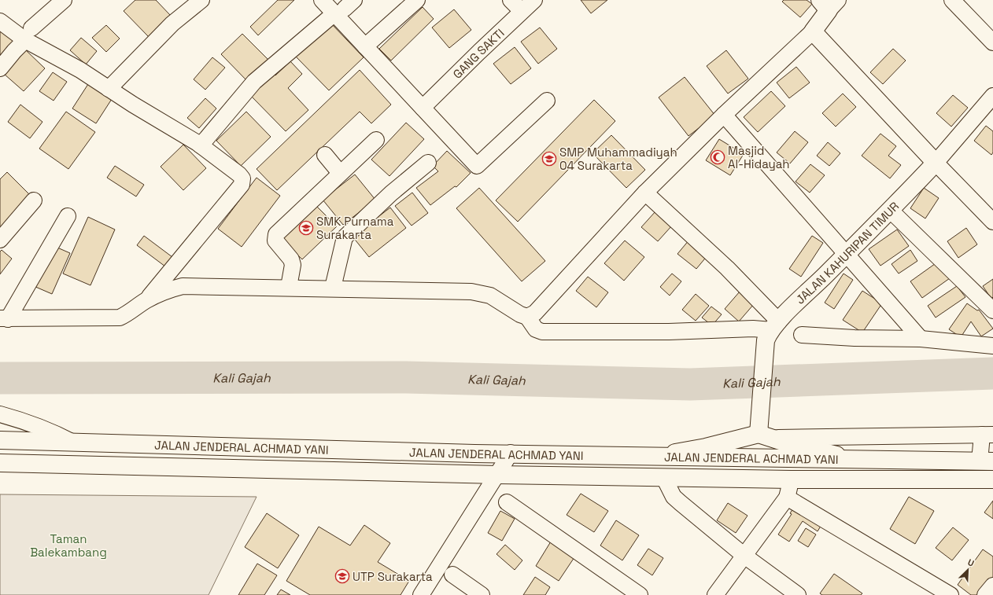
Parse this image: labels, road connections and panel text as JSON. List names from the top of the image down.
{
  "streets": {
    "main road": ["JALAN KAHURIPAN TIMUR", "JALAN JENDERAL ACHMAD YANI"],
    "street": ["GANG SAKTI"]
  },
  "water": ["Kali Gajah"],
  "parks": ["Taman Balekambang"],
  "places": {
    "mosque": ["Masjid Al-Hidayah"],
    "school or university": ["SMP Muhammadiyah 04 Surakarta", "SMK Purnama Surakarta", "UTP Surakarta"]
  },
  "north": "top right"
}
